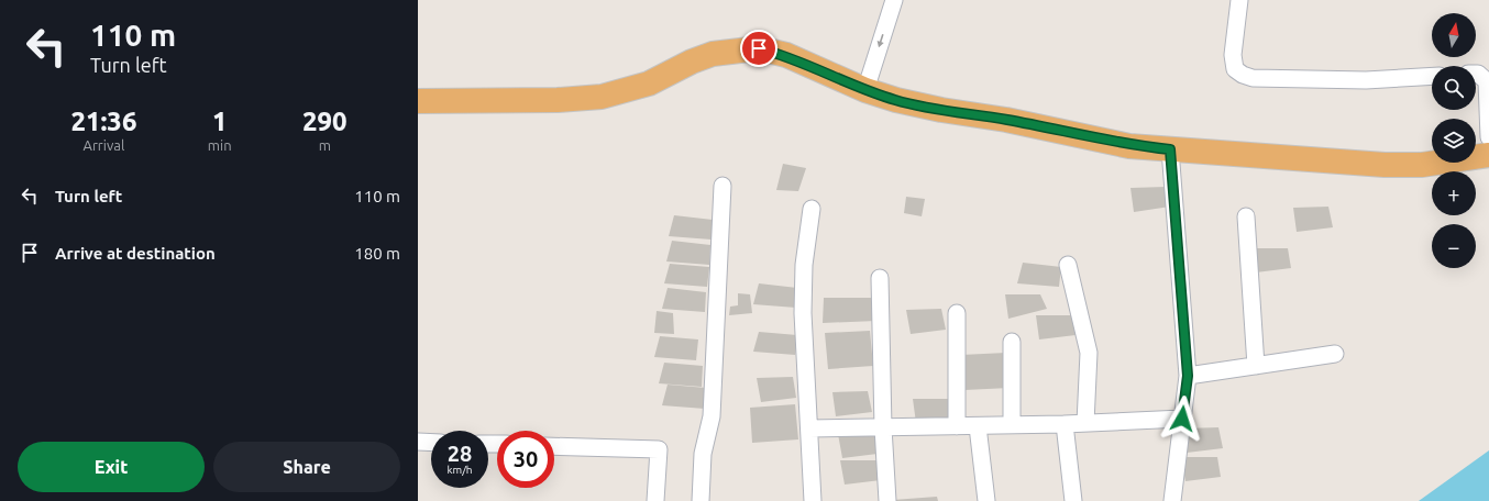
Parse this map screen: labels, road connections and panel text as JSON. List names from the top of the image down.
{
  "north": "top",
  "page": {
    "turn": ["110 m", "Turn left"],
    "map_buttons": ["+", "−"],
    "eta": [
      "21:36",
      "Arrival",
      "1",
      "min",
      "290",
      "m"
    ],
    "list": [
      {
        "name": "Turn left",
        "value": "110 m"
      },
      {
        "name": "Arrive at destination",
        "value": "180 m"
      }
    ],
    "speed": "28 km/h",
    "limit": "30",
    "buttons": ["Exit", "Share"]
  }
}
